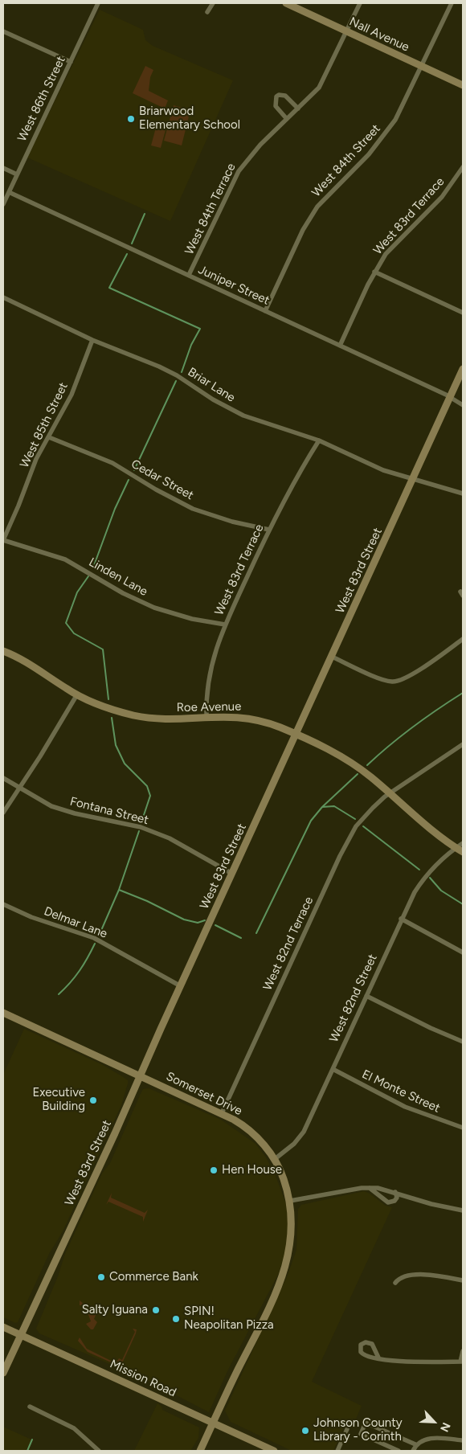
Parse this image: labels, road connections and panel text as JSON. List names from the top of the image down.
{
  "streets": {
    "street": [
      "Nall Avenue",
      "West 86th Street",
      "West 84th Street",
      "West 84th Terrace",
      "West 83rd Terrace",
      "Juniper Street",
      "Briar Lane",
      "West 85th Street",
      "Cedar Street",
      "West 83rd Street",
      "Linden Lane",
      "Roe Avenue",
      "Fontana Street",
      "Delmar Lane",
      "West 82nd Terrace",
      "West 82nd Street",
      "El Monte Street",
      "Somerset Drive",
      "Mission Road"
    ]
  },
  "crossings": [
    ["Nall Avenue", "West 84th Street"],
    ["Nall Avenue", "West 84th Terrace"],
    ["West 86th Street", "Juniper Street"],
    ["West 84th Street", "Juniper Street"],
    ["West 84th Terrace", "Juniper Street"],
    ["West 83rd Terrace", "Juniper Street"],
    ["West 83rd Terrace", "Briar Lane"],
    ["West 83rd Terrace", "Cedar Street"],
    ["West 83rd Terrace", "Linden Lane"],
    ["West 83rd Terrace", "Roe Avenue"],
    ["Juniper Street", "West 83rd Street"],
    ["Briar Lane", "West 85th Street"],
    ["Briar Lane", "West 83rd Street"],
    ["West 85th Street", "Cedar Street"],
    ["West 85th Street", "Linden Lane"],
    ["West 83rd Street", "Roe Avenue"],
    ["West 83rd Street", "Fontana Street"],
    ["West 83rd Street", "Delmar Lane"],
    ["West 83rd Street", "Somerset Drive"],
    ["West 83rd Street", "Mission Road"],
    ["Roe Avenue", "West 82nd Terrace"],
    ["Roe Avenue", "West 82nd Street"],
    ["West 82nd Terrace", "Somerset Drive"],
    ["West 82nd Street", "El Monte Street"],
    ["West 82nd Street", "Somerset Drive"],
    ["Somerset Drive", "Mission Road"]
  ],
  "places": [
    "Briarwood Elementary School",
    "Executive Building",
    "Hen House",
    "Commerce Bank",
    "Salty Iguana",
    "SPIN! Neapolitan Pizza",
    "Johnson County Library - Corinth"
  ],
  "north": "bottom right"
}
